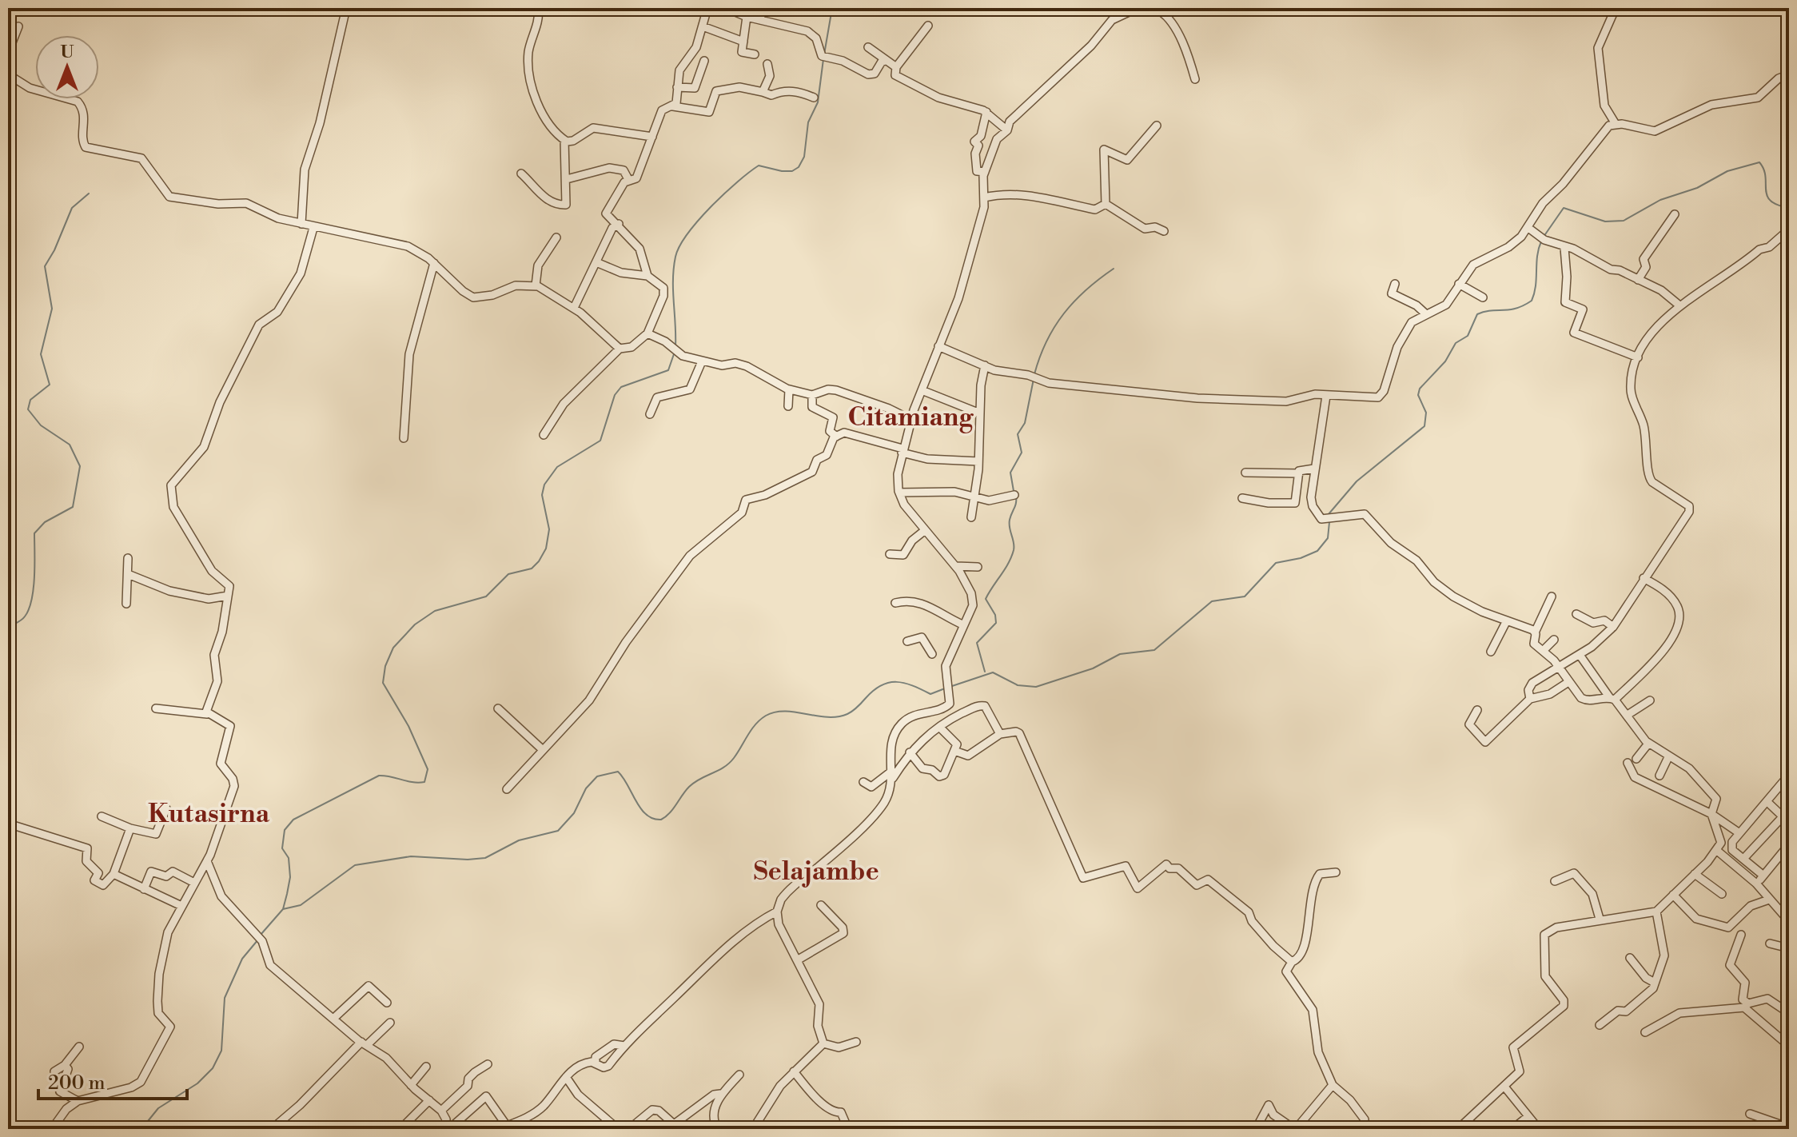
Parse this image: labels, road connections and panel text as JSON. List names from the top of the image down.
{
  "districts": ["Citamiang", "Kutasirna", "Selajambe"],
  "scale_bar": "200 m",
  "north": "top"
}
